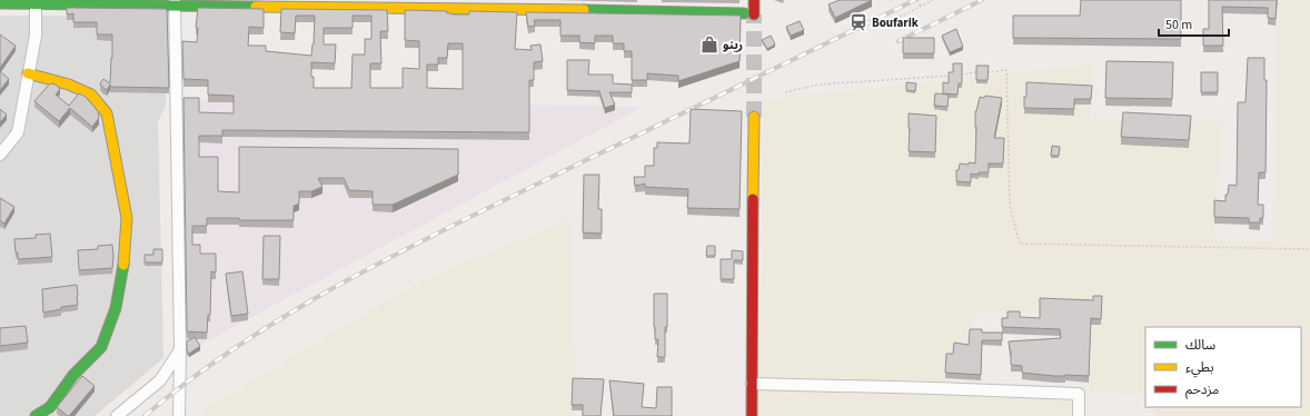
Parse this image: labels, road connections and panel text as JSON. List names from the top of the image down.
{
  "places": {
    "station": ["Boufarik"],
    "shop": ["رينو"]
  },
  "legend": ["سالك", "بطيء", "مزدحم"],
  "scale_bar": "50 m"
}
